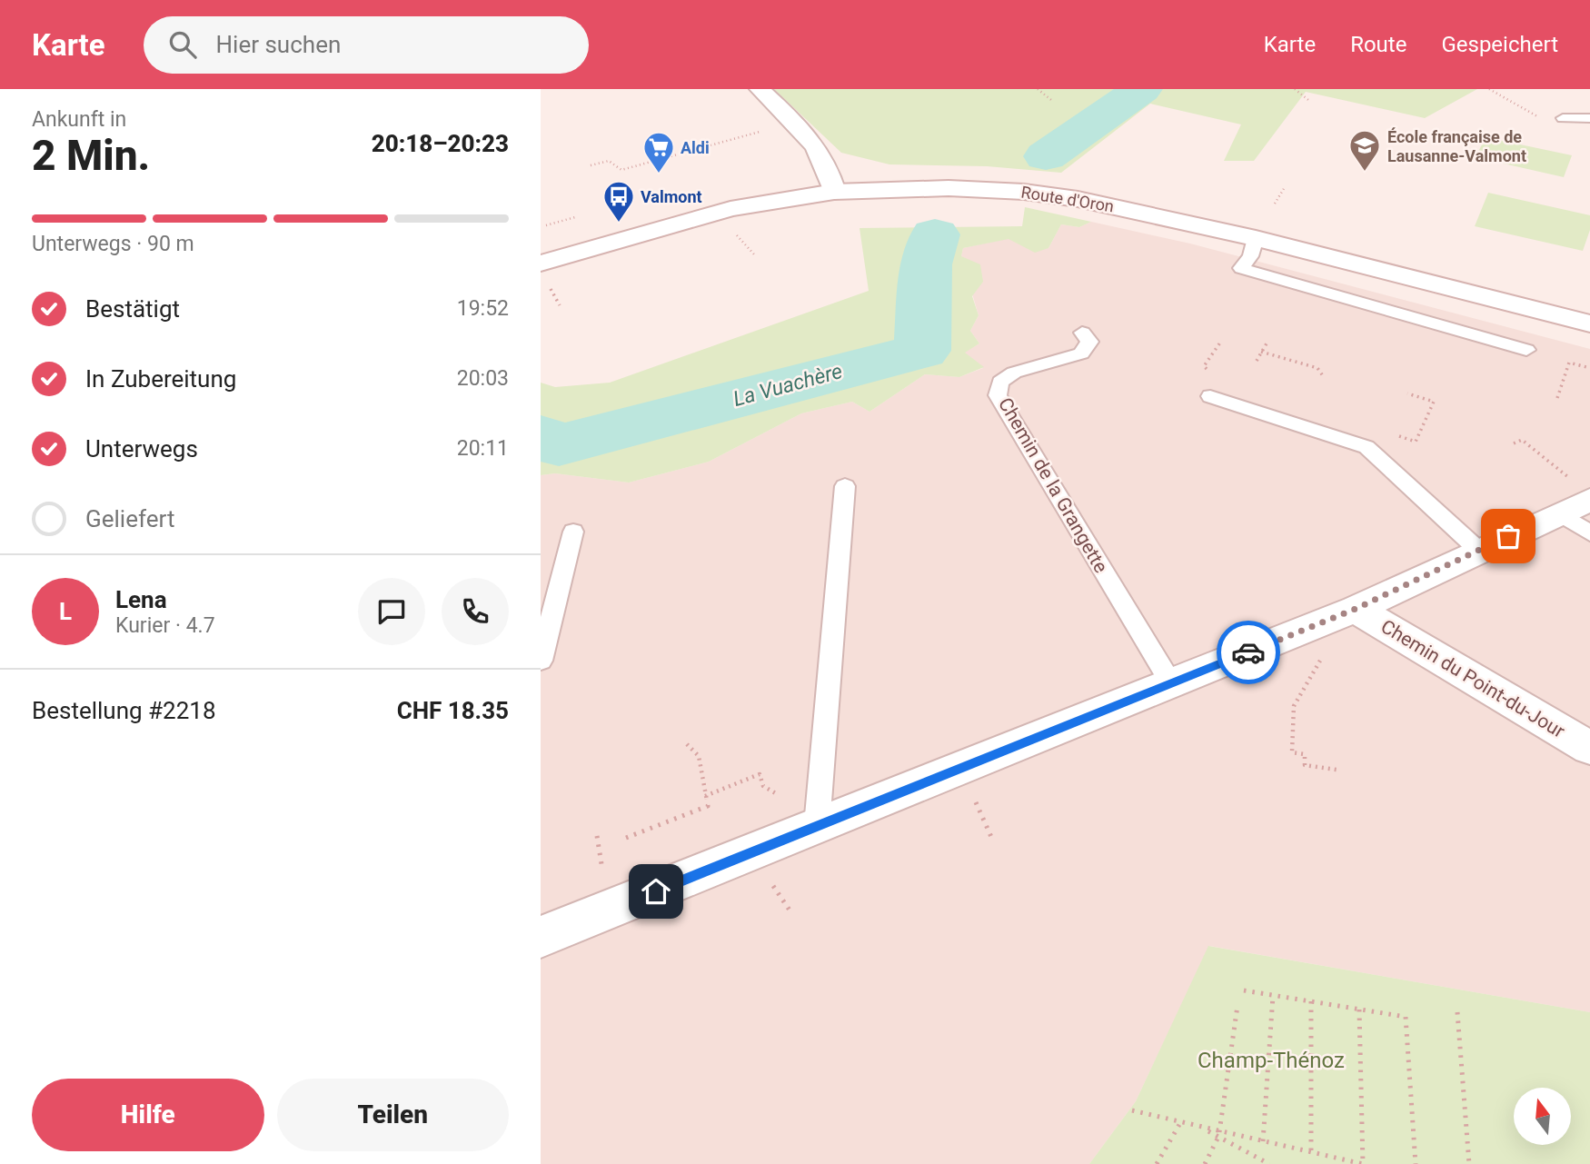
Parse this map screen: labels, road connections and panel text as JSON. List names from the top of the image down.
{
  "streets": {
    "street": ["Route d'Oron", "Chemin du Point-du-Jour"],
    "lane": ["Chemin de la Grangette"]
  },
  "water": ["La Vuachère"],
  "parks": ["Champ-Thénoz"],
  "places": {
    "school or university": ["École française de Lausanne-Valmont"],
    "supermarket": ["Aldi"],
    "bus stop": ["Valmont"]
  },
  "north": "top",
  "page": {
    "header": "Karte",
    "search": "Hier suchen",
    "nav": ["Karte", "Route", "Gespeichert"],
    "heading": ["2 Min.", "Ankunft in", "20:18–20:23"],
    "panel": [
      "Lena",
      "Kurier · 4.7",
      "Bestellung #2218",
      "CHF 18.35"
    ],
    "bar": "Unterwegs · 90 m",
    "list": [
      ["Bestätigt", "19:52"],
      ["In Zubereitung", "20:03"],
      ["Unterwegs", "20:11"],
      "Geliefert"
    ],
    "round": "L",
    "buttons": ["Hilfe", "Teilen"]
  }
}
